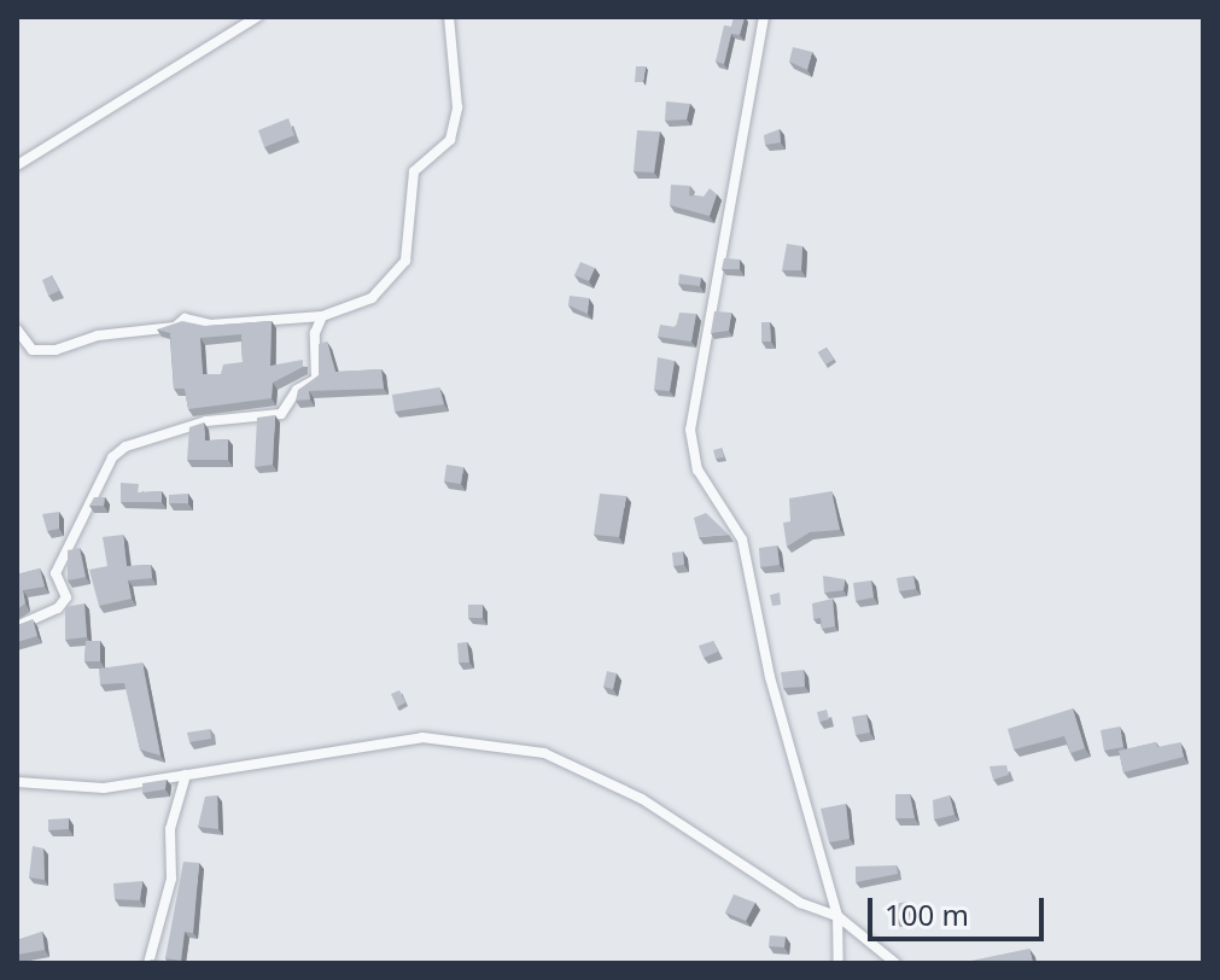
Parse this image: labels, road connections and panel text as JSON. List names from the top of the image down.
{
  "scale_bar": "100 m"
}
